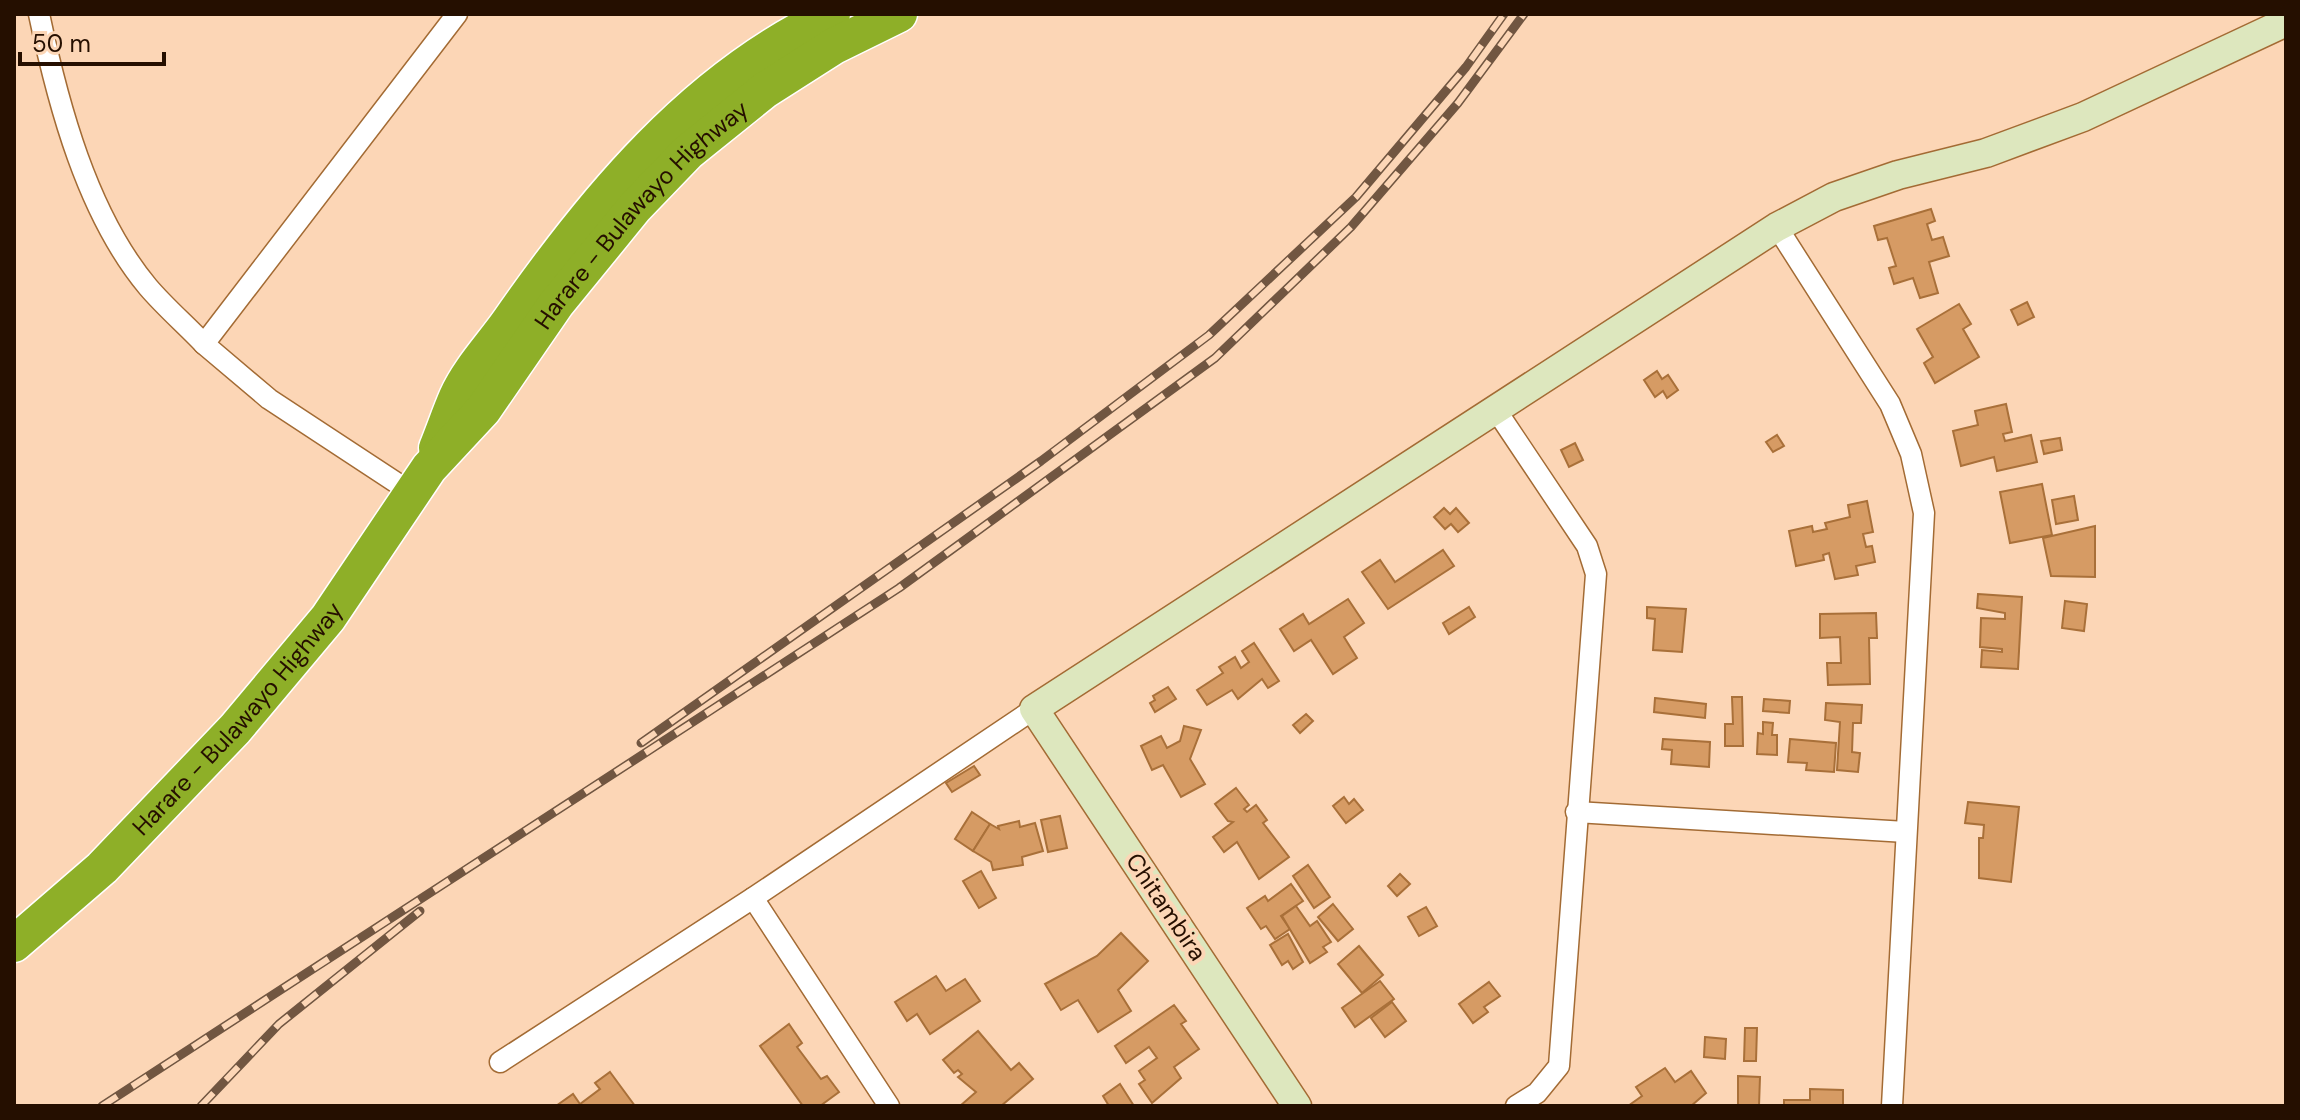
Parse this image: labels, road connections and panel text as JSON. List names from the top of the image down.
{
  "streets": {
    "highway": ["Harare - Bulawayo Highway"],
    "street": ["Chitambira"]
  },
  "scale_bar": "50 m"
}
